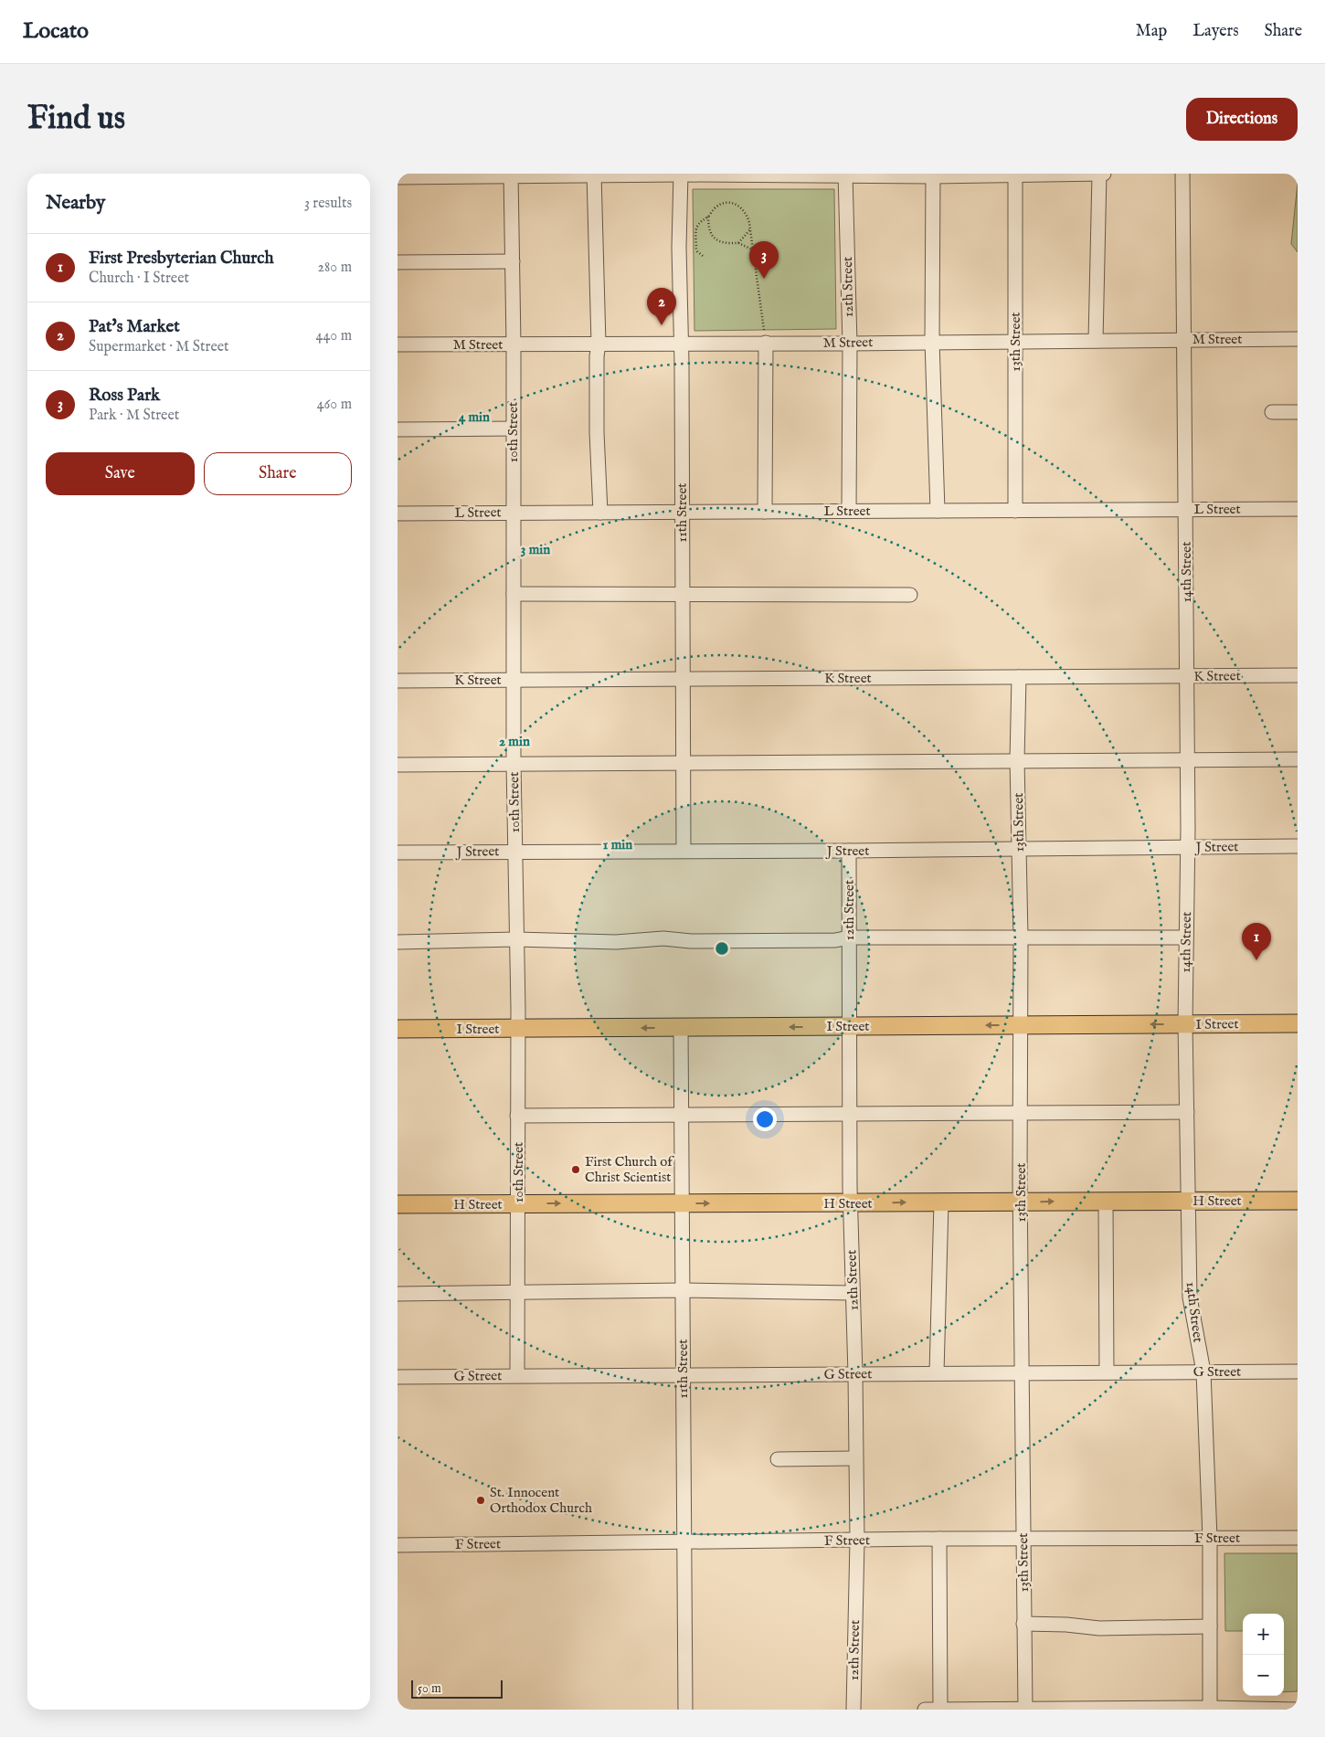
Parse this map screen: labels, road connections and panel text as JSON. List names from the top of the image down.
{
  "streets": {
    "main road": ["I Street", "H Street"],
    "street": [
      "12th Street",
      "M Street",
      "13th Street",
      "10th Street",
      "L Street",
      "11th Street",
      "14th Street",
      "K Street",
      "J Street",
      "G Street",
      "F Street"
    ]
  },
  "crossings": [
    ["12th Street", "M Street"],
    ["12th Street", "L Street"],
    ["12th Street", "J Street"],
    ["12th Street", "I Street"],
    ["12th Street", "H Street"],
    ["12th Street", "G Street"],
    ["12th Street", "F Street"],
    ["M Street", "13th Street"],
    ["M Street", "10th Street"],
    ["M Street", "11th Street"],
    ["M Street", "14th Street"],
    ["13th Street", "L Street"],
    ["13th Street", "K Street"],
    ["13th Street", "J Street"],
    ["13th Street", "I Street"],
    ["13th Street", "H Street"],
    ["13th Street", "G Street"],
    ["13th Street", "F Street"],
    ["10th Street", "L Street"],
    ["10th Street", "K Street"],
    ["10th Street", "J Street"],
    ["10th Street", "I Street"],
    ["10th Street", "H Street"],
    ["10th Street", "G Street"],
    ["L Street", "11th Street"],
    ["L Street", "14th Street"],
    ["11th Street", "K Street"],
    ["11th Street", "J Street"],
    ["11th Street", "I Street"],
    ["11th Street", "H Street"],
    ["11th Street", "G Street"],
    ["11th Street", "F Street"],
    ["14th Street", "K Street"],
    ["14th Street", "J Street"],
    ["14th Street", "I Street"],
    ["14th Street", "H Street"],
    ["14th Street", "G Street"],
    ["14th Street", "F Street"]
  ],
  "one_way": ["I Street", "H Street"],
  "places": ["First Church of Christ Scientist", "St. Innocent Orthodox Church"],
  "scale_bar": "50 m",
  "page": {
    "header": "Locato",
    "nav": ["Map", "Layers", "Share"],
    "buttons": [
      "Directions",
      ["Save", "Share"]
    ],
    "title": "Find us",
    "heading": ["Nearby", "3 results"],
    "list": [
      {
        "mark": "1",
        "name": "First Presbyterian Church",
        "note": "Church · I Street",
        "value": "280 m"
      },
      {
        "mark": "2",
        "name": "Pat's Market",
        "note": "Supermarket · M Street",
        "value": "440 m"
      },
      {
        "mark": "3",
        "name": "Ross Park",
        "note": "Park · M Street",
        "value": "460 m"
      }
    ],
    "pins": ["3", "2", "1"],
    "map_buttons": ["+", "−"],
    "scale": "50 m"
  },
  "rings": [
    "4 min",
    "3 min",
    "2 min",
    "1 min"
  ]
}
